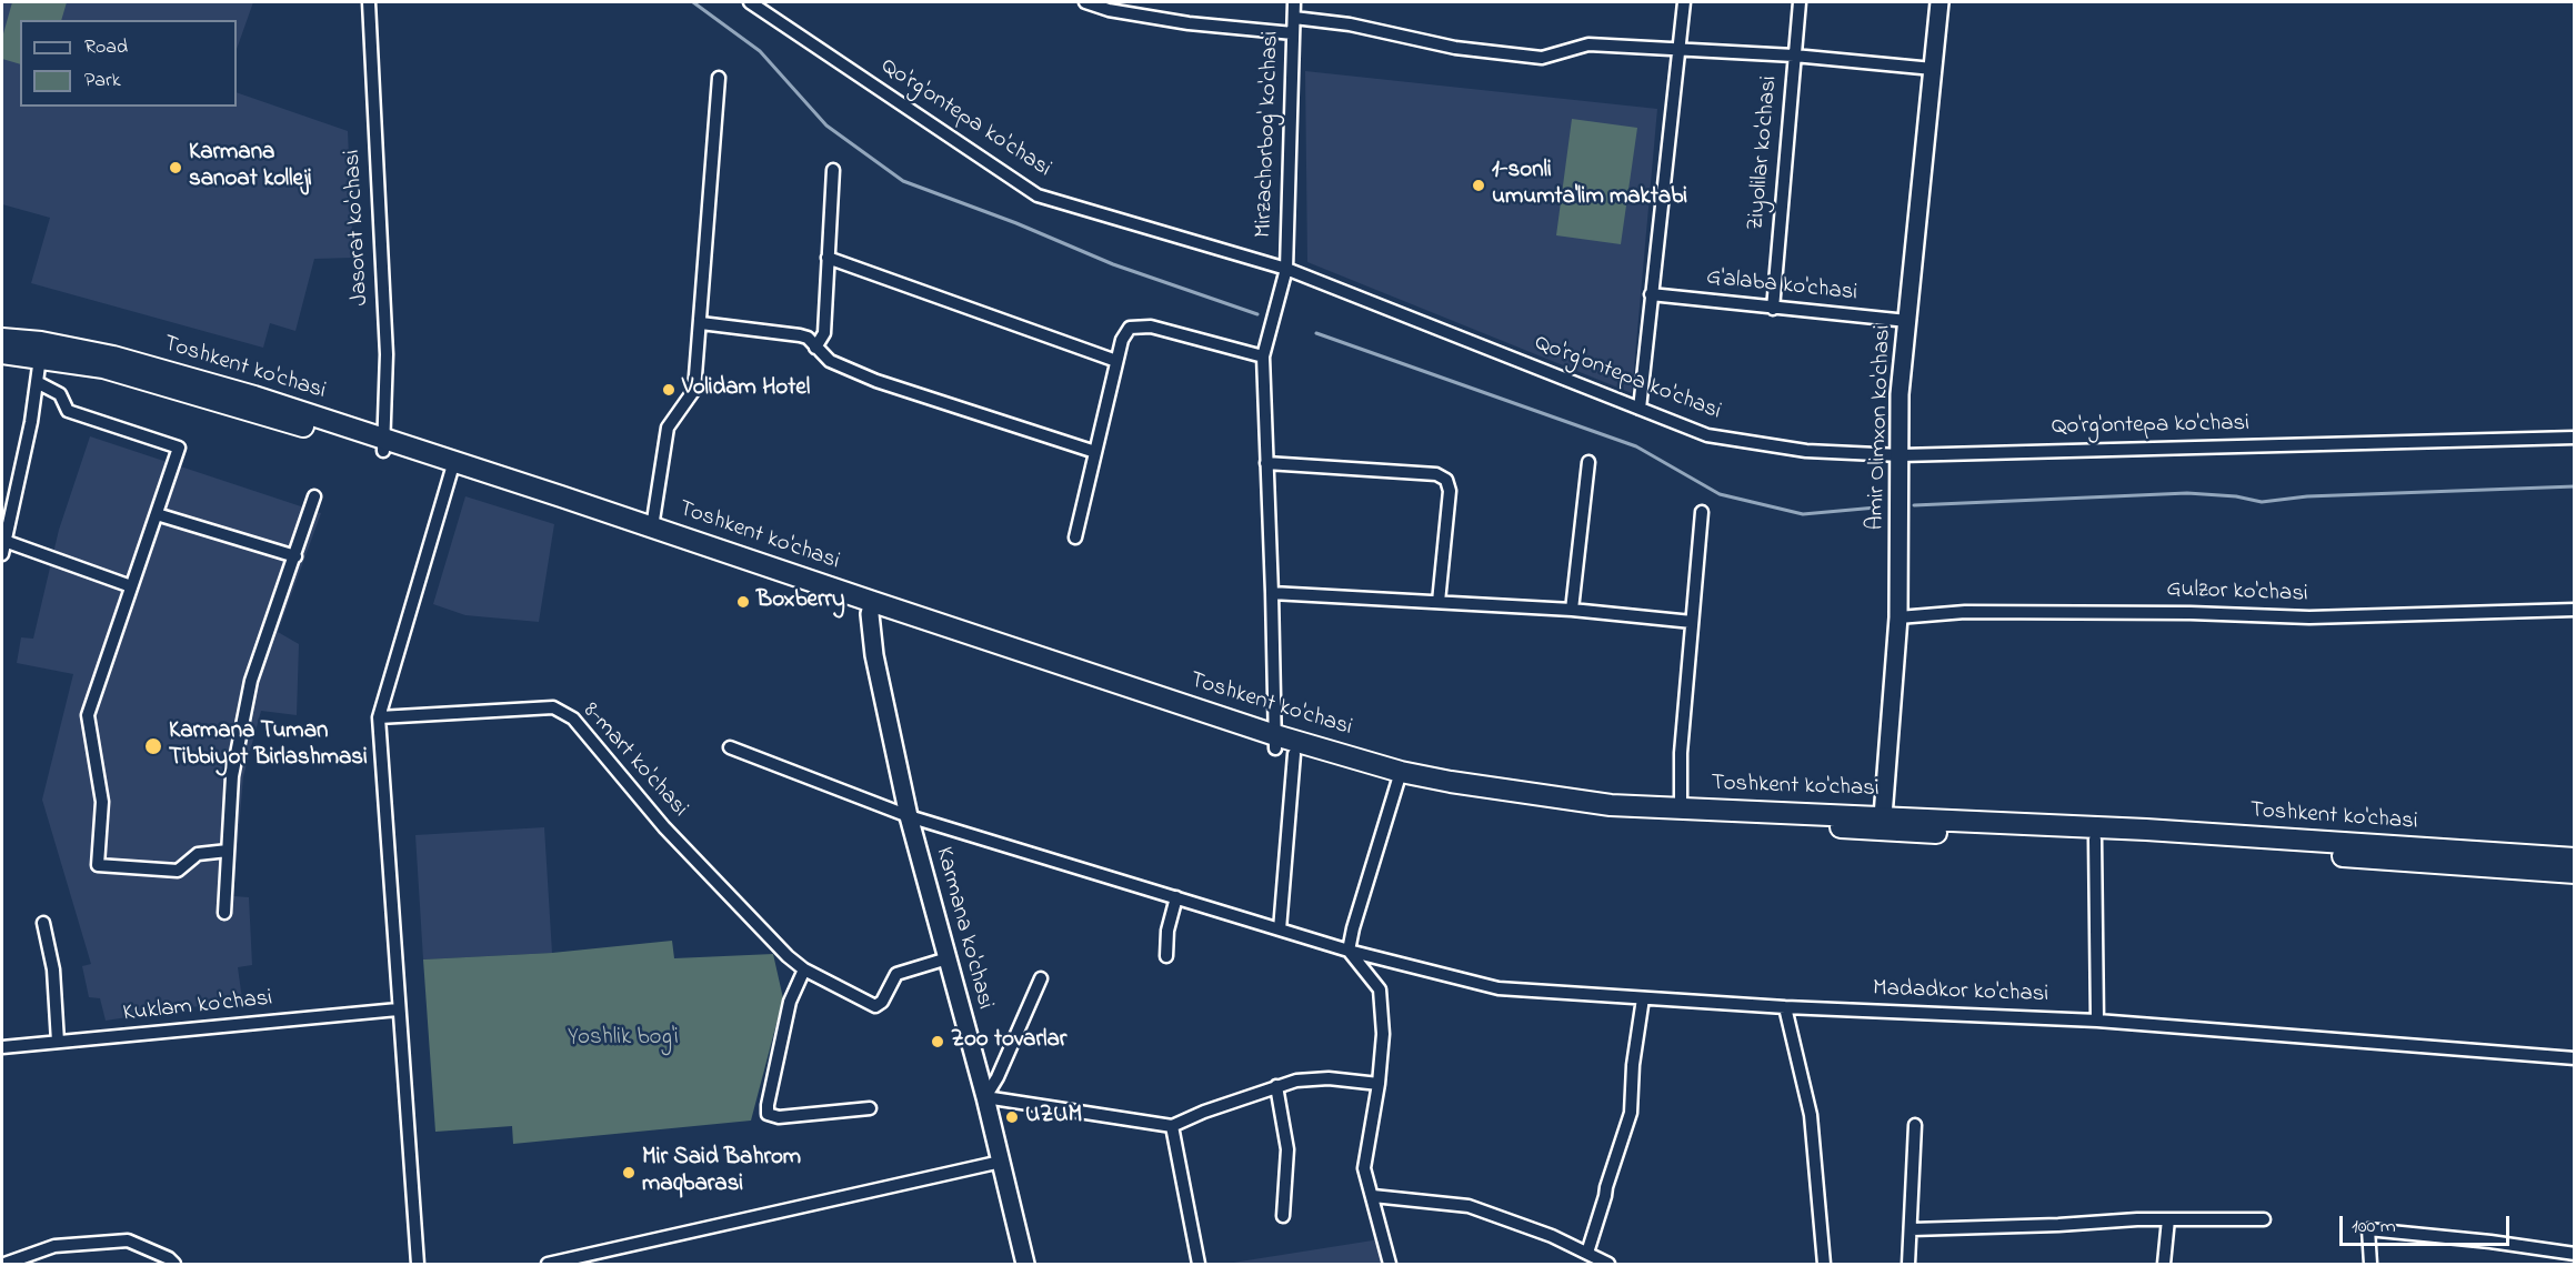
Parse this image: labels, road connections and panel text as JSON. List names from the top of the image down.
{
  "streets": {
    "highway": ["Toshkent ko'chasi"],
    "street": [
      "Qo'rg'ontepa ko'chasi",
      "Mirzachorbog' ko'chasi",
      "Ziyolilar ko'chasi",
      "Jasorat ko'chasi",
      "G'alaba ko'chasi",
      "Amir Olimxon ko'chasi",
      "Gulzor ko'chasi",
      "8-mart ko'chasi",
      "Karmana ko'chasi",
      "Madadkor ko'chasi",
      "Kuklam ko'chasi"
    ]
  },
  "crossings": [
    ["Qo'rg'ontepa ko'chasi", "Mirzachorbog' ko'chasi"],
    ["Qo'rg'ontepa ko'chasi", "Amir Olimxon ko'chasi"],
    ["Mirzachorbog' ko'chasi", "Toshkent ko'chasi"],
    ["Mirzachorbog' ko'chasi", "Madadkor ko'chasi"],
    ["Ziyolilar ko'chasi", "G'alaba ko'chasi"],
    ["Jasorat ko'chasi", "Toshkent ko'chasi"],
    ["G'alaba ko'chasi", "Amir Olimxon ko'chasi"],
    ["Toshkent ko'chasi", "Amir Olimxon ko'chasi"],
    ["Toshkent ko'chasi", "Karmana ko'chasi"],
    ["Amir Olimxon ko'chasi", "Gulzor ko'chasi"],
    ["8-mart ko'chasi", "Karmana ko'chasi"],
    ["Karmana ko'chasi", "Madadkor ko'chasi"]
  ],
  "parks": ["Yoshlik bog'i"],
  "places": [
    "Karmana sanoat kolleji",
    "1-sonli umumta'lim maktabi",
    "Volidam Hotel",
    "Boxberry",
    "Karmana Tuman Tibbiyot Birlashmasi",
    "Zoo tovarlar",
    "UZUM",
    "Mir Said Bahrom maqbarasi"
  ],
  "legend": ["Road", "Park"],
  "scale_bar": "100 m"
}
